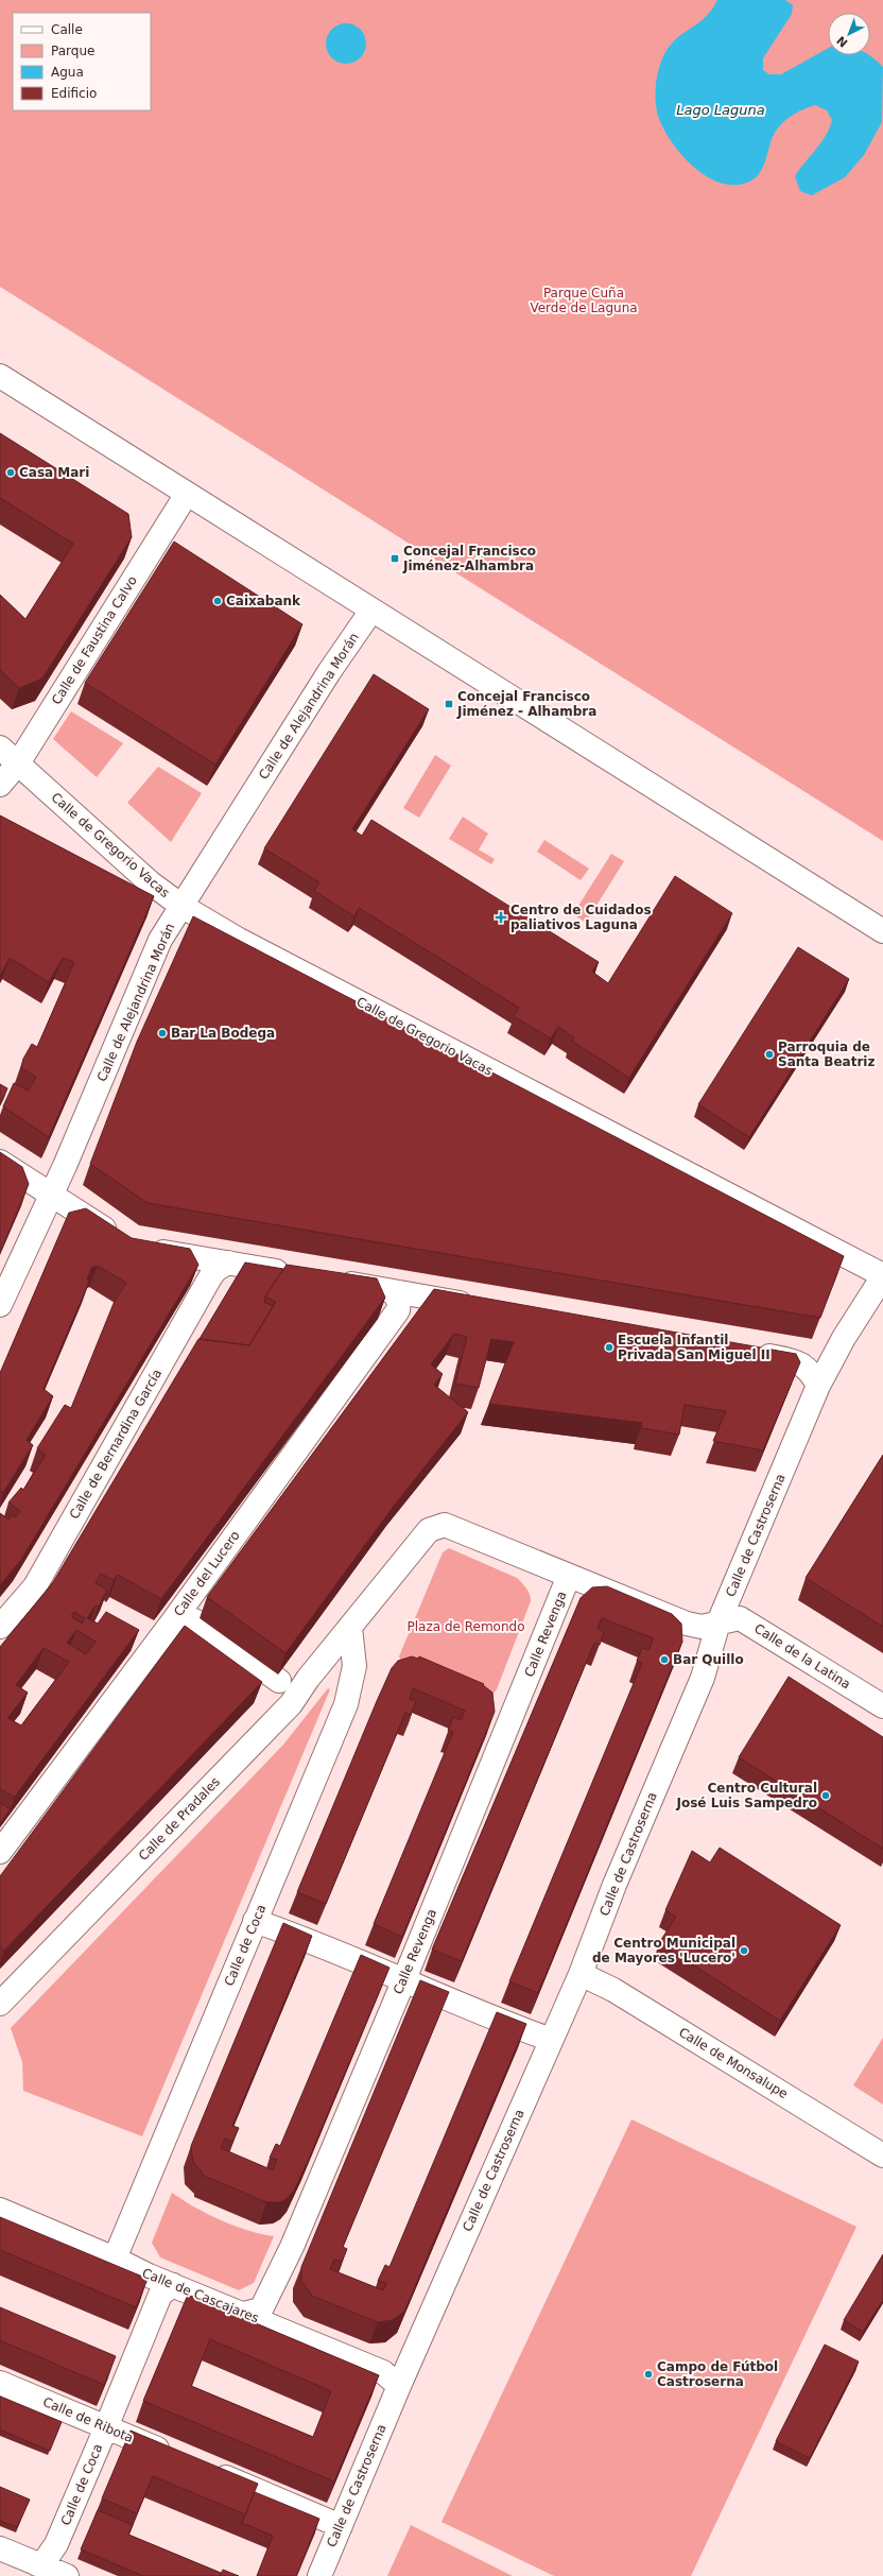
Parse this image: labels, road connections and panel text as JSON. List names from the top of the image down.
{
  "streets": {
    "street": [
      "Calle de Faustina Calvo",
      "Calle de Alejandrina Morán",
      "Calle de Gregorio Vacas",
      "Calle de Bernardina García",
      "Calle de Castroserna",
      "Calle del Lucero",
      "Calle Revenga",
      "Calle de la Latina",
      "Calle de Pradales",
      "Calle de Coca",
      "Calle de Monsalupe",
      "Calle de Cascajares",
      "Calle de Ribota"
    ]
  },
  "crossings": [
    ["Calle de Faustina Calvo", "Calle de Gregorio Vacas"],
    ["Calle de Alejandrina Morán", "Calle de Gregorio Vacas"],
    ["Calle de Gregorio Vacas", "Calle de Castroserna"],
    ["Calle de Castroserna", "Calle de la Latina"],
    ["Calle de Castroserna", "Calle de Monsalupe"],
    ["Calle de Castroserna", "Calle de Cascajares"],
    ["Calle Revenga", "Calle de Cascajares"],
    ["Calle de Pradales", "Calle de Coca"],
    ["Calle de Coca", "Calle de Cascajares"],
    ["Calle de Coca", "Calle de Ribota"]
  ],
  "water": ["Lago Laguna"],
  "parks": ["Parque Cuña Verde de Laguna", "Plaza de Remondo"],
  "places": {
    "other": [
      "Casa Mari",
      "Caixabank",
      "Bar La Bodega",
      "Parroquia de Santa Beatriz",
      "Escuela Infantil Privada San Miguel II",
      "Bar Quillo",
      "Centro Cultural José Luis Sampedro",
      "Centro Municipal de Mayores 'Lucero'",
      "Campo de Fútbol Castroserna"
    ],
    "transit": ["Concejal Francisco Jiménez-Alhambra", "Concejal Francisco Jiménez - Alhambra"],
    "health": ["Centro de Cuidados paliativos Laguna"]
  },
  "legend": [
    "Calle",
    "Parque",
    "Agua",
    "Edificio"
  ],
  "north": "bottom left"
}
